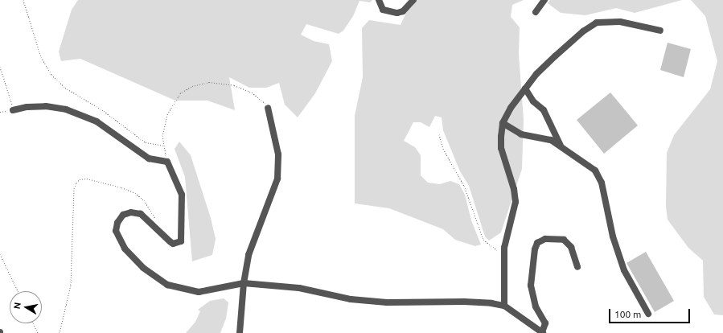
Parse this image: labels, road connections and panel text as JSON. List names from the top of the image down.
{
  "scale_bar": "100 m",
  "north": "left"
}
